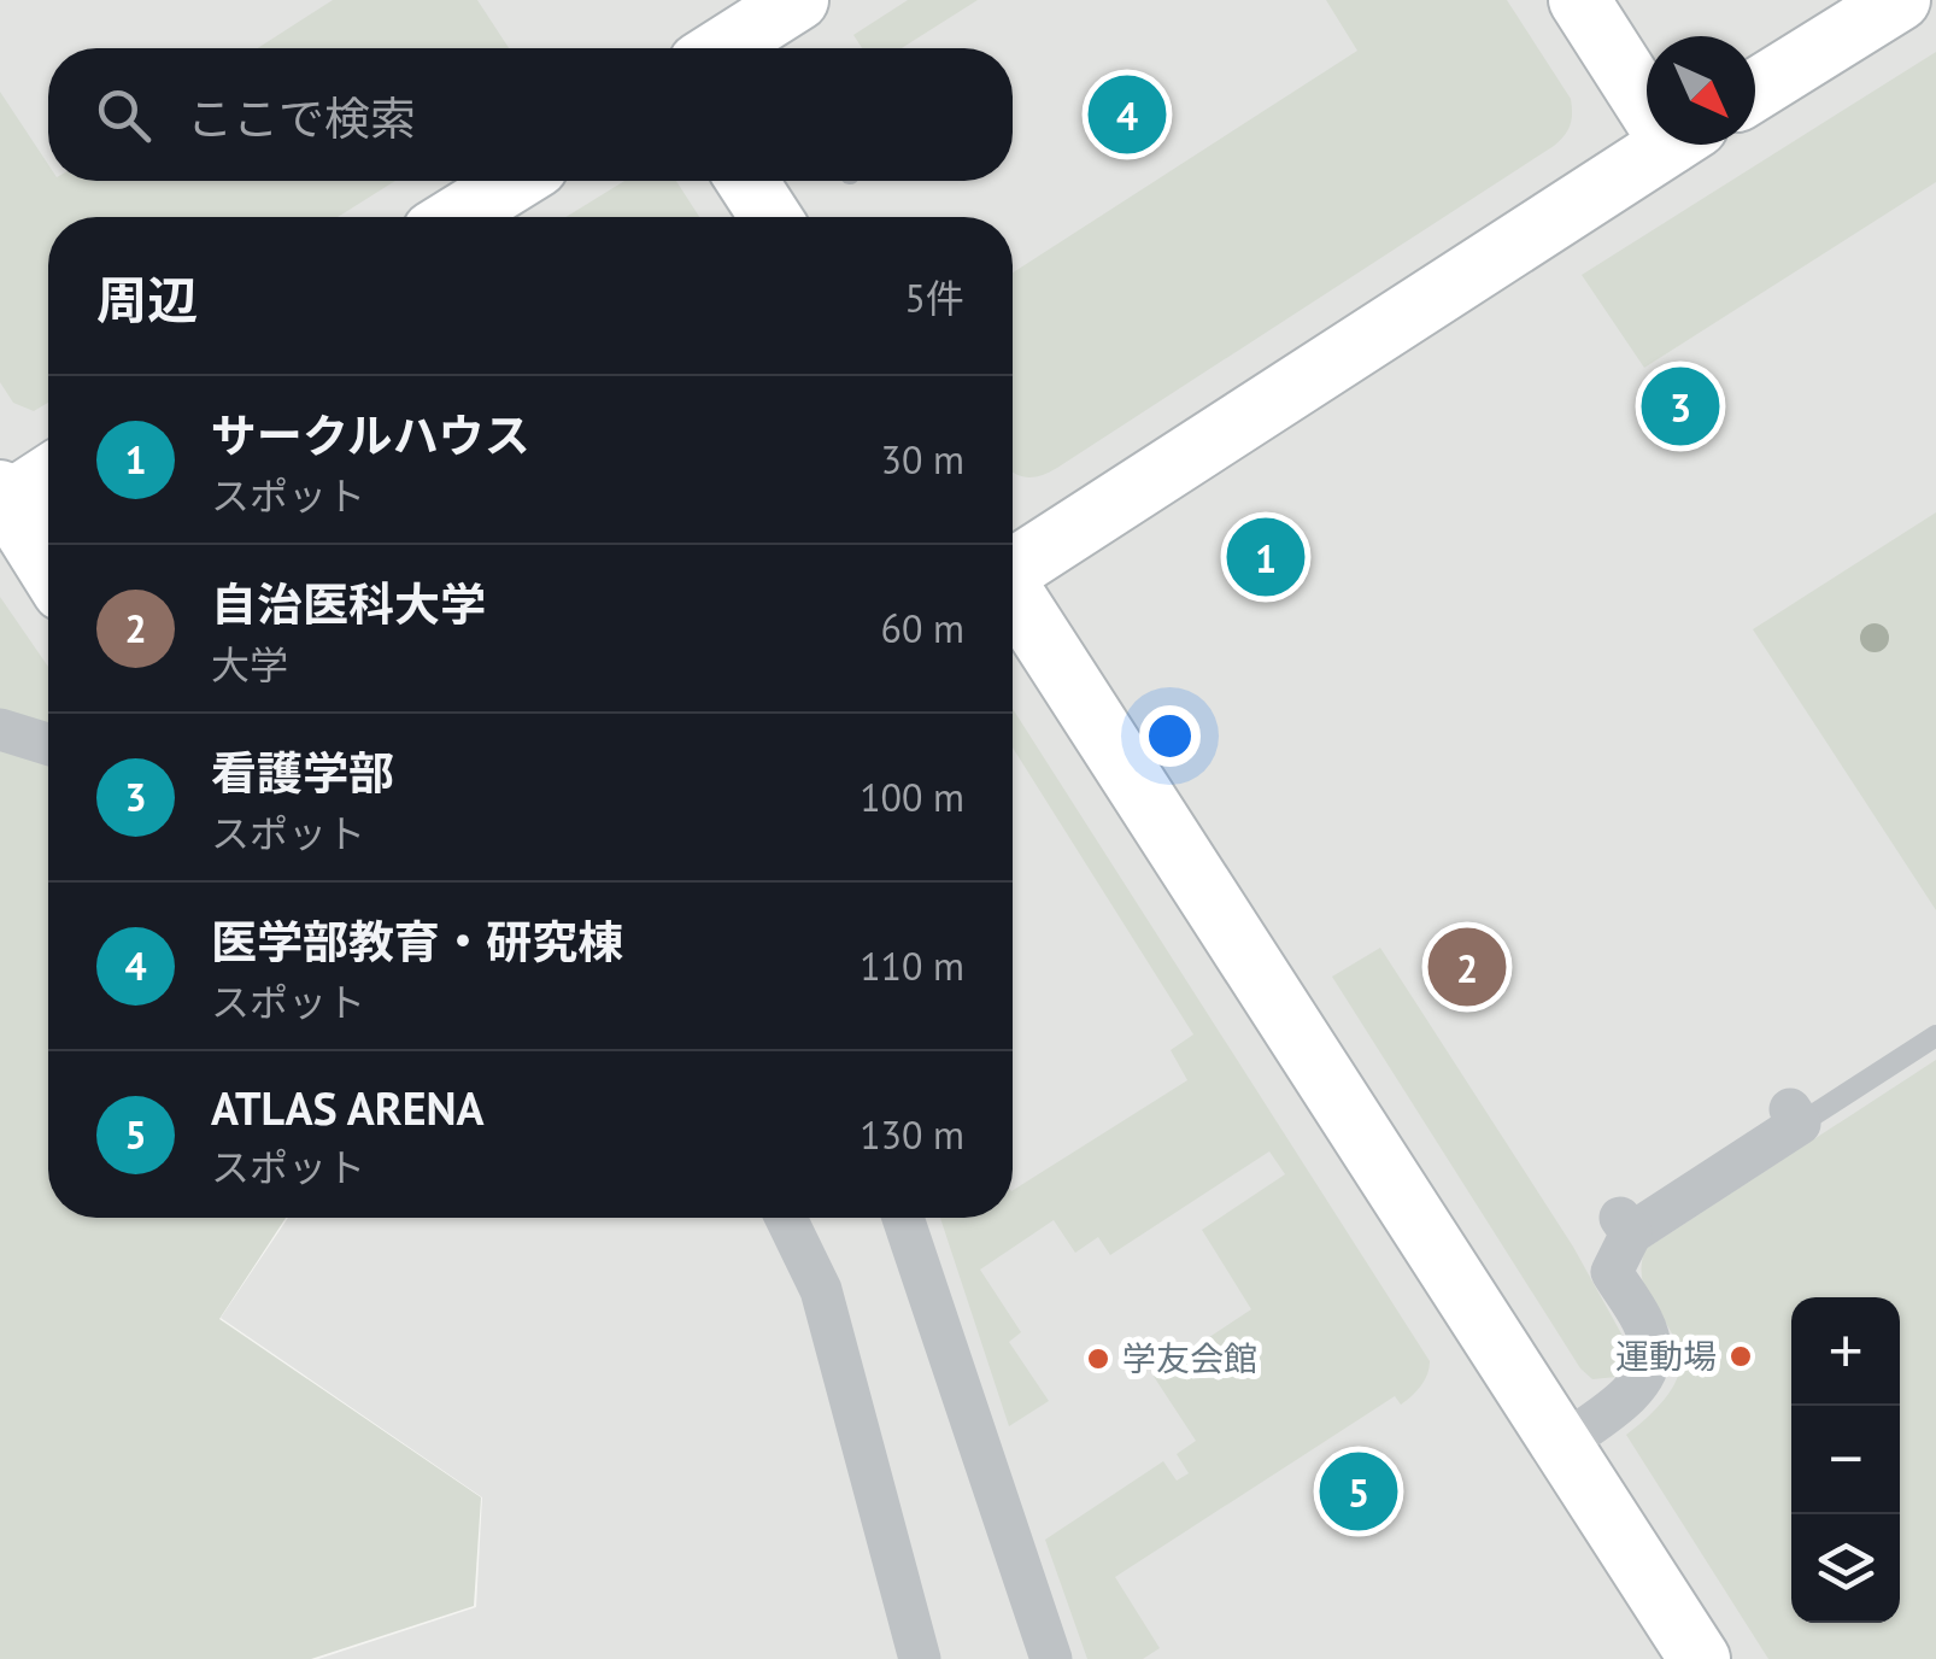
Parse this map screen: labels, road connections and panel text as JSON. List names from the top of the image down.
{
  "places": ["運動場", "学友会館"],
  "north": "bottom right",
  "page": {
    "search": "ここで検索",
    "pins": [
      "4",
      "3",
      "1",
      "2",
      "5"
    ],
    "heading": ["周辺", "5件"],
    "list": [
      {
        "mark": "1",
        "name": "サークルハウス",
        "note": "スポット",
        "value": "30 m"
      },
      {
        "mark": "2",
        "name": "自治医科大学",
        "note": "大学",
        "value": "60 m"
      },
      {
        "mark": "3",
        "name": "看護学部",
        "note": "スポット",
        "value": "100 m"
      },
      {
        "mark": "4",
        "name": "医学部教育・研究棟",
        "note": "スポット",
        "value": "110 m"
      },
      {
        "mark": "5",
        "name": "ATLAS ARENA",
        "note": "スポット",
        "value": "130 m"
      }
    ],
    "map_buttons": ["+", "−"]
  }
}
